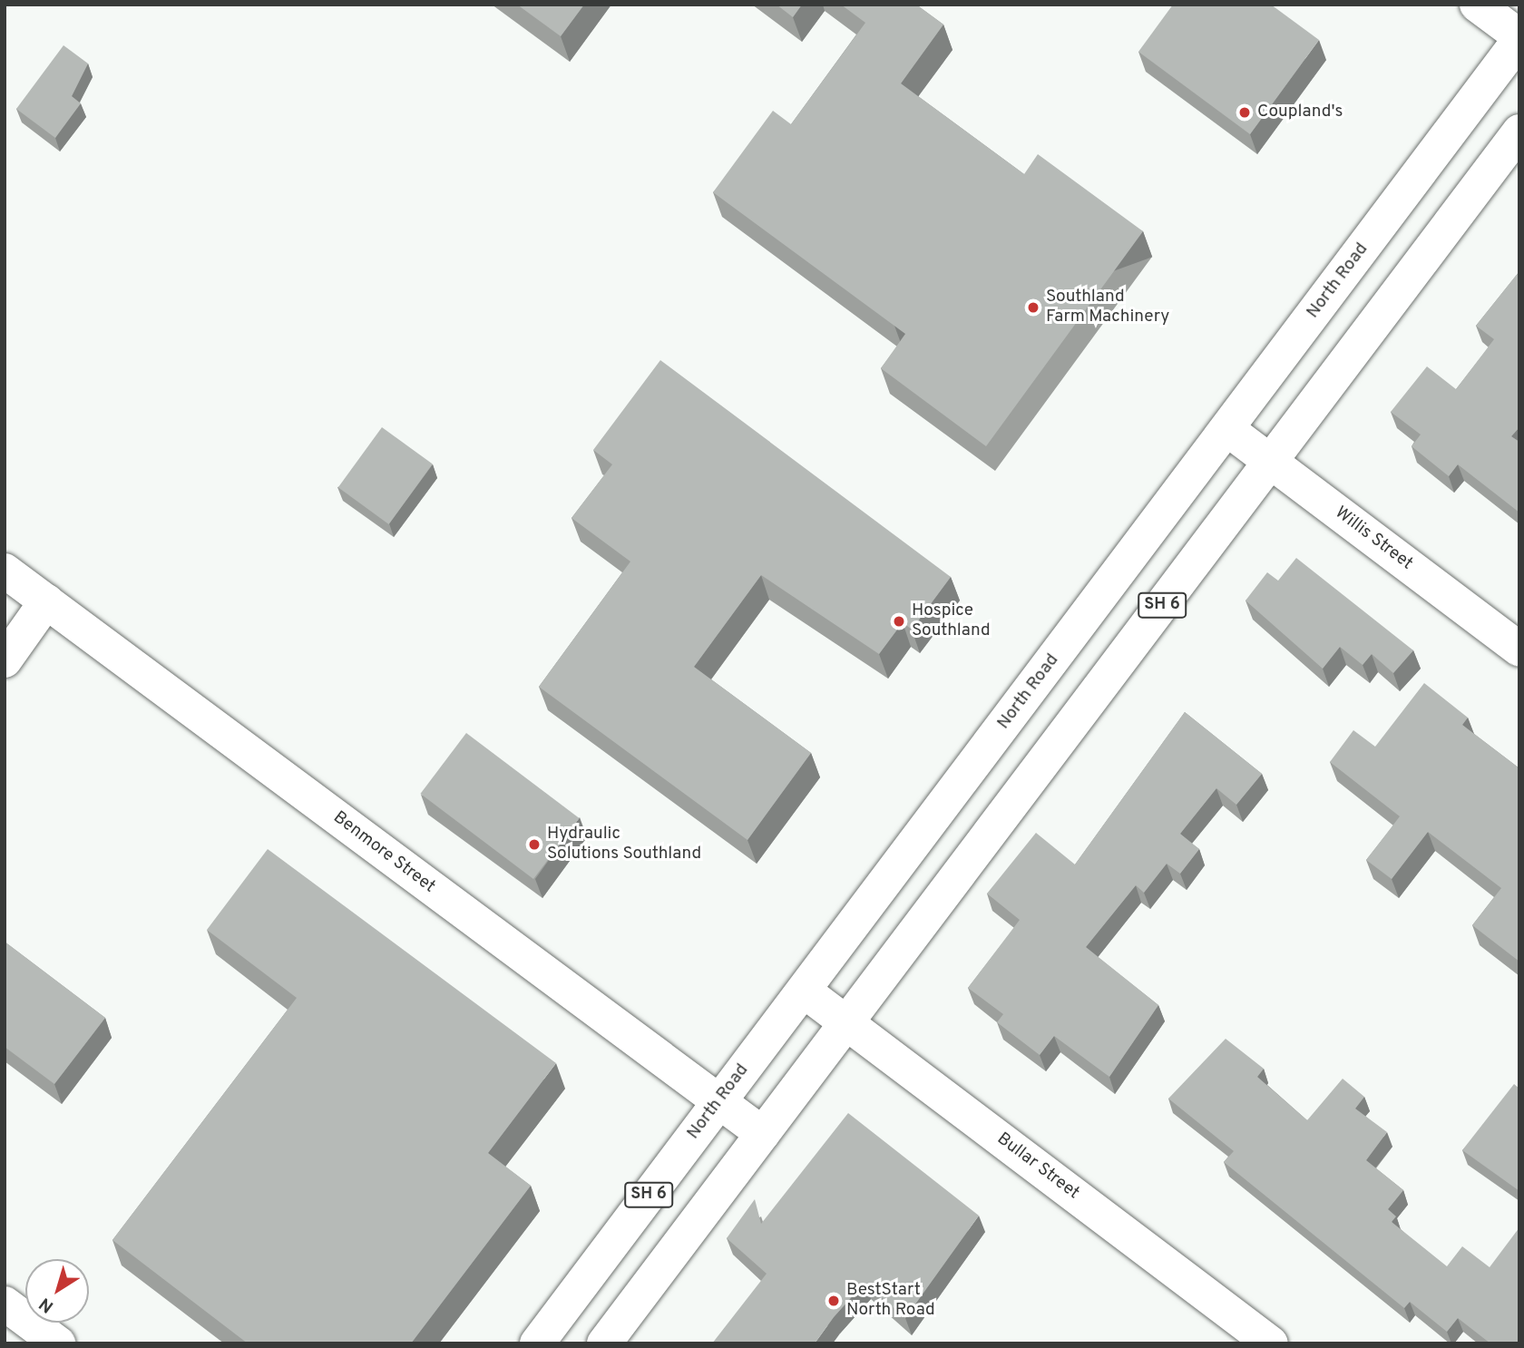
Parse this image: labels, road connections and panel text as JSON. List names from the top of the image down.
{
  "streets": {
    "main road": [
      "North Road",
      "Willis Street",
      "SH 6",
      "Benmore Street",
      "Bullar Street"
    ]
  },
  "crossings": [
    ["North Road", "Willis Street"],
    ["North Road", "Benmore Street"],
    ["North Road", "Bullar Street"],
    ["Willis Street", "SH 6"],
    ["SH 6", "Benmore Street"],
    ["SH 6", "Bullar Street"]
  ],
  "places": [
    "Coupland's",
    "Southland Farm Machinery",
    "Hospice Southland",
    "Hydraulic Solutions Southland",
    "BestStart North Road"
  ],
  "north": "bottom left"
}
